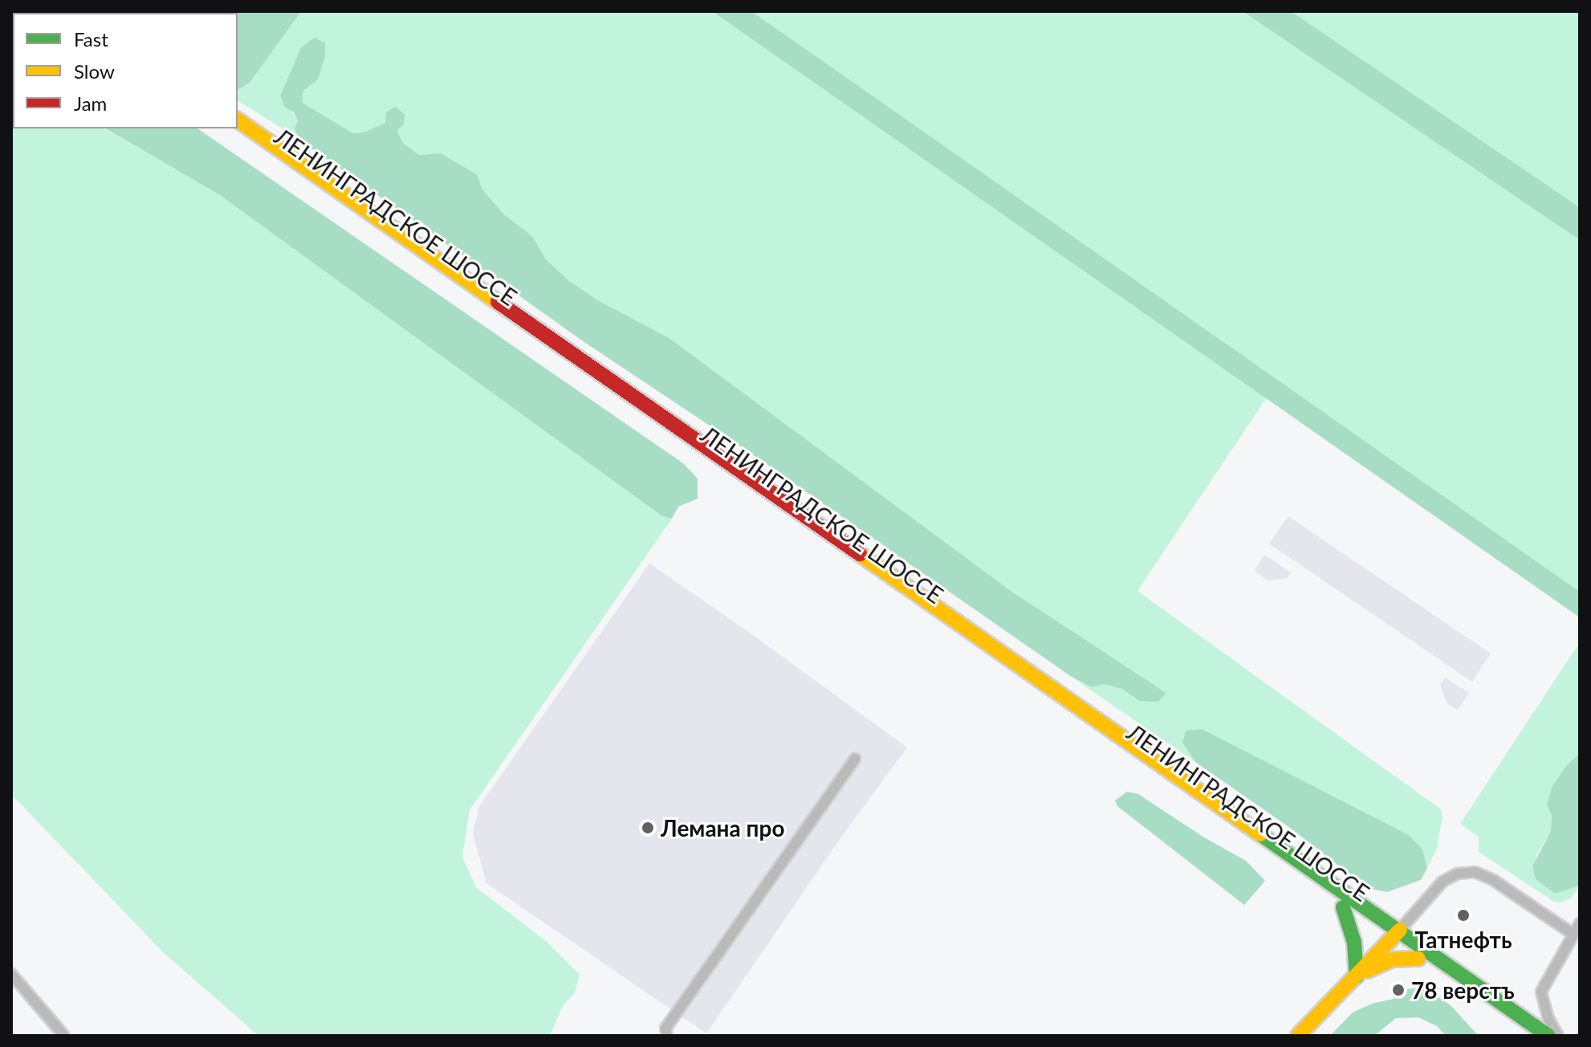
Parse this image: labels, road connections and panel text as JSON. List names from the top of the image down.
{
  "streets": {
    "main road": ["ЛЕНИНГРАДСКОЕ ШОССЕ"]
  },
  "places": ["Лемана про", "Татнефть", "78 верстъ"],
  "legend": ["Fast", "Slow", "Jam"]
}
